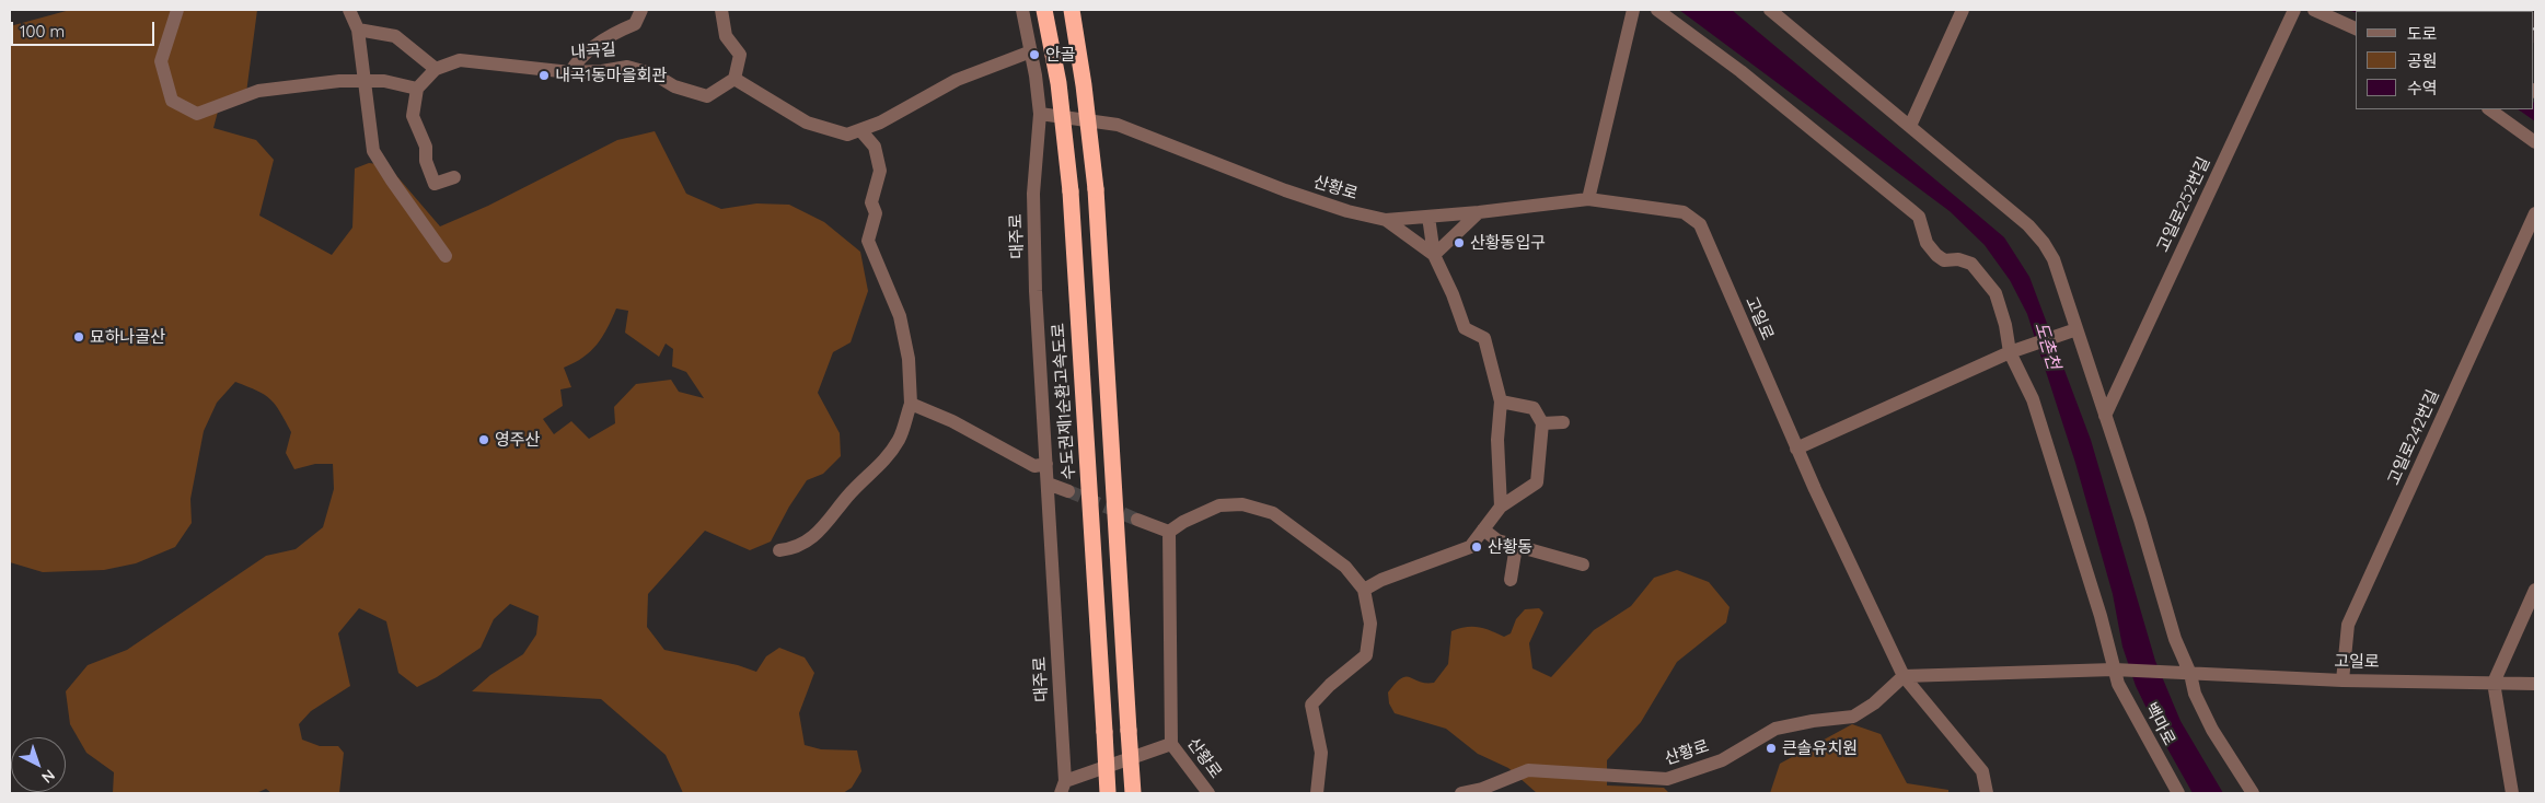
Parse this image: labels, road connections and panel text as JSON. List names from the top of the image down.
{
  "streets": {
    "highway": ["수도권제1순환고속도로"],
    "street": [
      "내곡길",
      "산황로",
      "고일로252번길",
      "대주로",
      "고일로",
      "고일로242번길",
      "백마로"
    ]
  },
  "crossings": [
    ["산황로", "대주로"],
    ["산황로", "고일로"],
    ["고일로", "고일로242번길"],
    ["고일로", "백마로"]
  ],
  "water": ["도촌천"],
  "places": [
    "안골",
    "내곡1동마을회관",
    "산황동입구",
    "묘하나골산",
    "영주산",
    "산황동",
    "큰솔유치원"
  ],
  "legend": ["도로", "공원", "수역"],
  "scale_bar": "100 m",
  "north": "bottom right"
}
